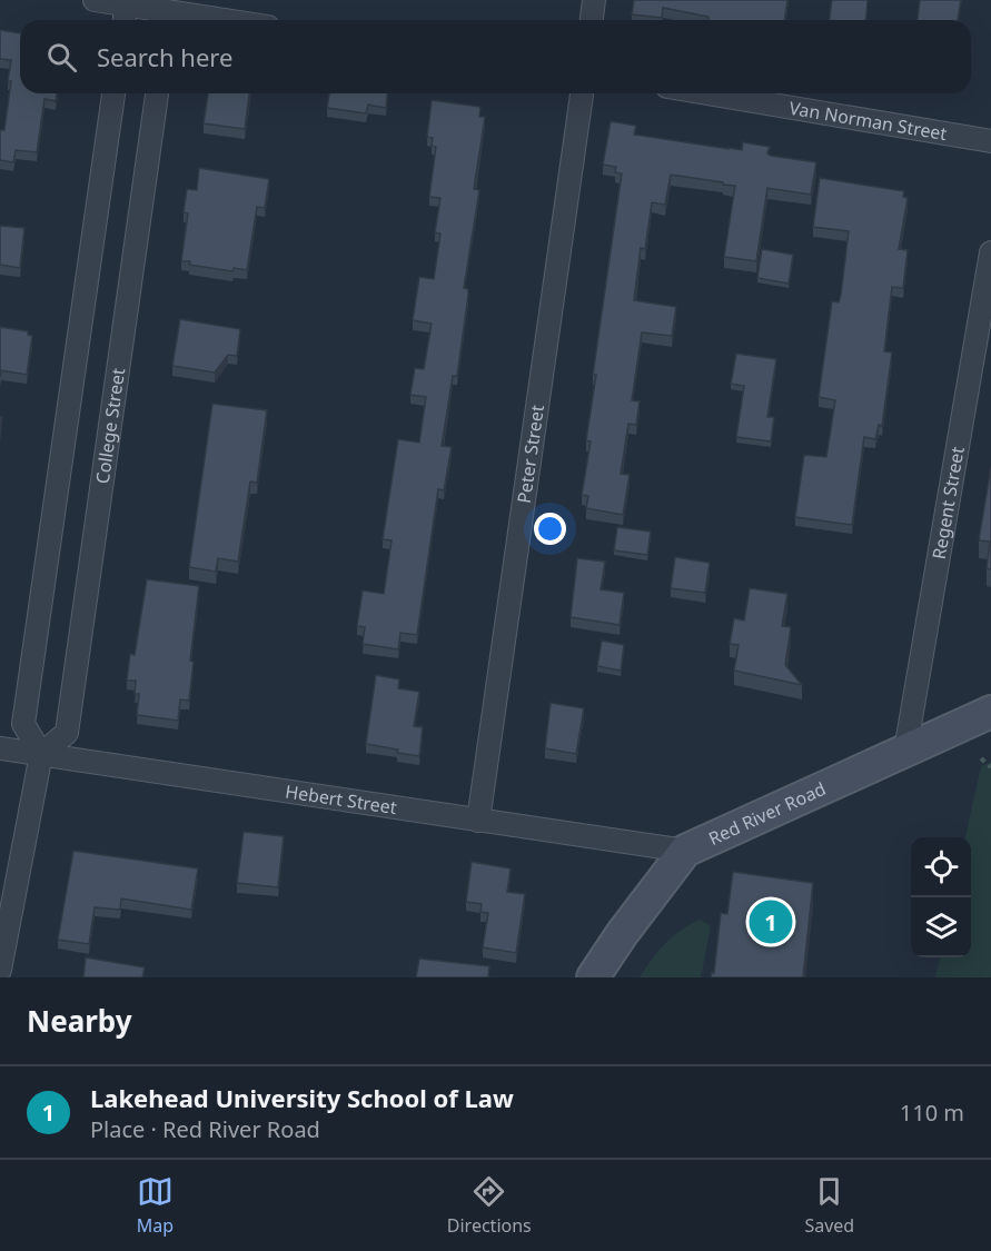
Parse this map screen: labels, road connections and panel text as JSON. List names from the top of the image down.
{
  "streets": {
    "main road": ["Red River Road"],
    "street": [
      "Van Norman Street",
      "College Street",
      "Peter Street",
      "Regent Street",
      "Hebert Street"
    ]
  },
  "crossings": [
    ["College Street", "Hebert Street"],
    ["Peter Street", "Hebert Street"],
    ["Regent Street", "Red River Road"],
    ["Hebert Street", "Red River Road"]
  ],
  "page": {
    "search": "Search here",
    "pins": "1",
    "heading": "Nearby",
    "list": [
      {
        "mark": "1",
        "name": "Lakehead University School of Law",
        "note": "Place · Red River Road",
        "value": "110 m"
      }
    ],
    "nav": ["Map", "Directions", "Saved"]
  }
}
